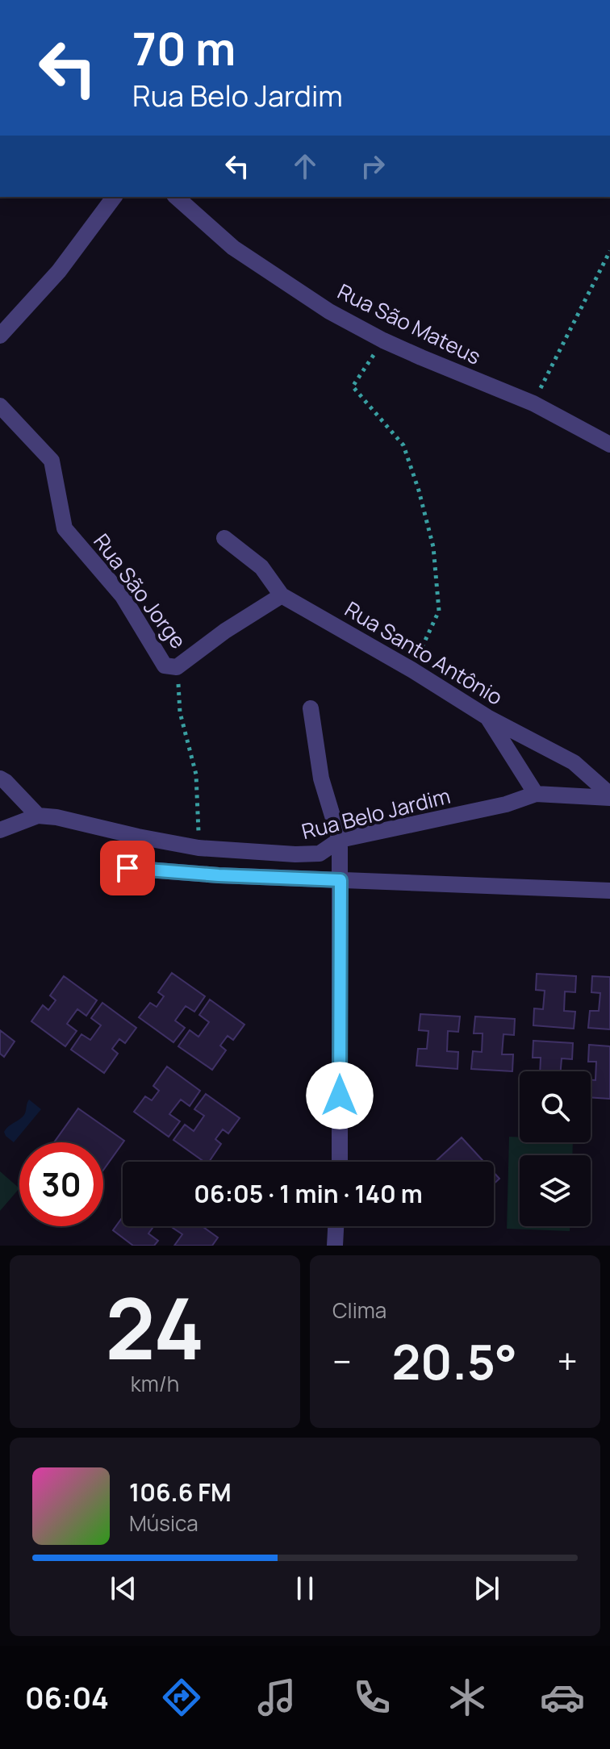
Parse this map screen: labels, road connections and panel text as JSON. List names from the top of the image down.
{
  "streets": {
    "street": [
      "Rua São Mateus",
      "Rua São Jorge",
      "Rua Santo Antônio",
      "Rua Belo Jardim"
    ]
  },
  "crossings": [
    ["Rua Santo Antônio", "Rua Belo Jardim"]
  ],
  "page": {
    "turn": ["70 m", "Rua Belo Jardim"],
    "limit": "30",
    "trip": "06:05 · 1 min · 140 m",
    "tile": [
      ["24", "km/h"],
      "Clima"
    ],
    "heat": ["−", "20.5°", "+"],
    "song": ["106.6 FM", "Música"],
    "tabs": "06:04"
  }
}
